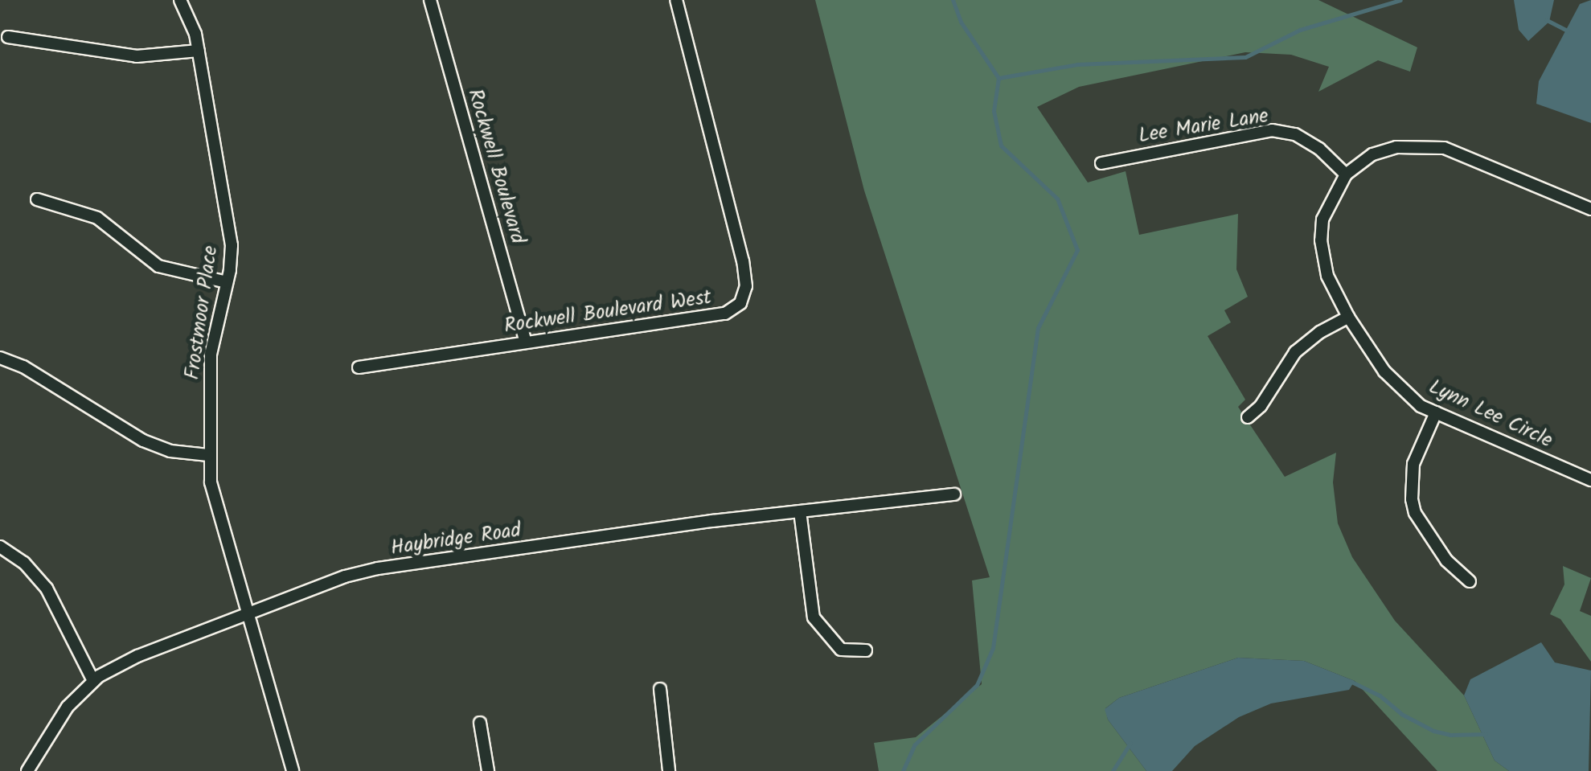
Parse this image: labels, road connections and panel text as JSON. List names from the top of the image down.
{
  "streets": {
    "street": [
      "Lee Marie Lane",
      "Rockwell Boulevard",
      "Rockwell Boulevard West",
      "Frostmoor Place",
      "Lynn Lee Circle",
      "Haybridge Road"
    ]
  },
  "crossings": [
    ["Lee Marie Lane", "Lynn Lee Circle"],
    ["Rockwell Boulevard", "Rockwell Boulevard West"],
    ["Frostmoor Place", "Haybridge Road"]
  ]
}
